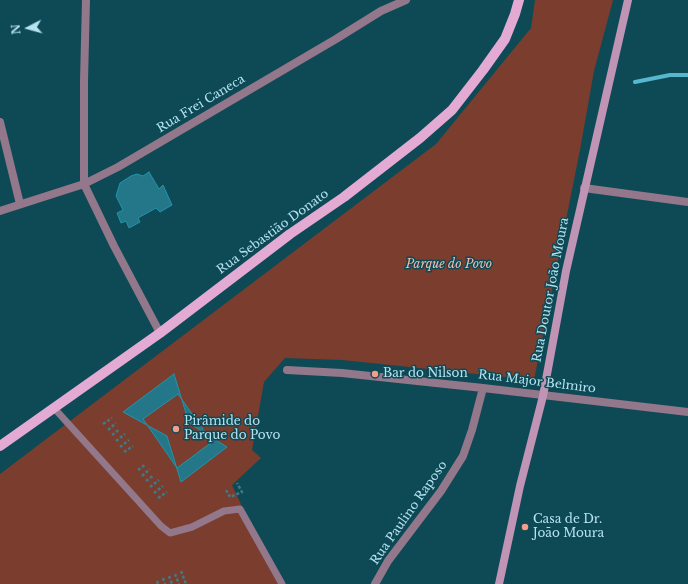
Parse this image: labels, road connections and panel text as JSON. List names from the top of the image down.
{
  "streets": {
    "main road": ["Rua Sebastião Donato", "Rua Doutor João Moura"],
    "street": ["Rua Frei Caneca", "Rua Major Belmiro", "Rua Paulino Raposo"]
  },
  "crossings": [
    ["Rua Doutor João Moura", "Rua Major Belmiro"],
    ["Rua Major Belmiro", "Rua Paulino Raposo"]
  ],
  "parks": ["Parque do Povo"],
  "places": ["Bar do Nilson", "Pirâmide do Parque do Povo", "Casa de Dr. João Moura"],
  "north": "left"
}
